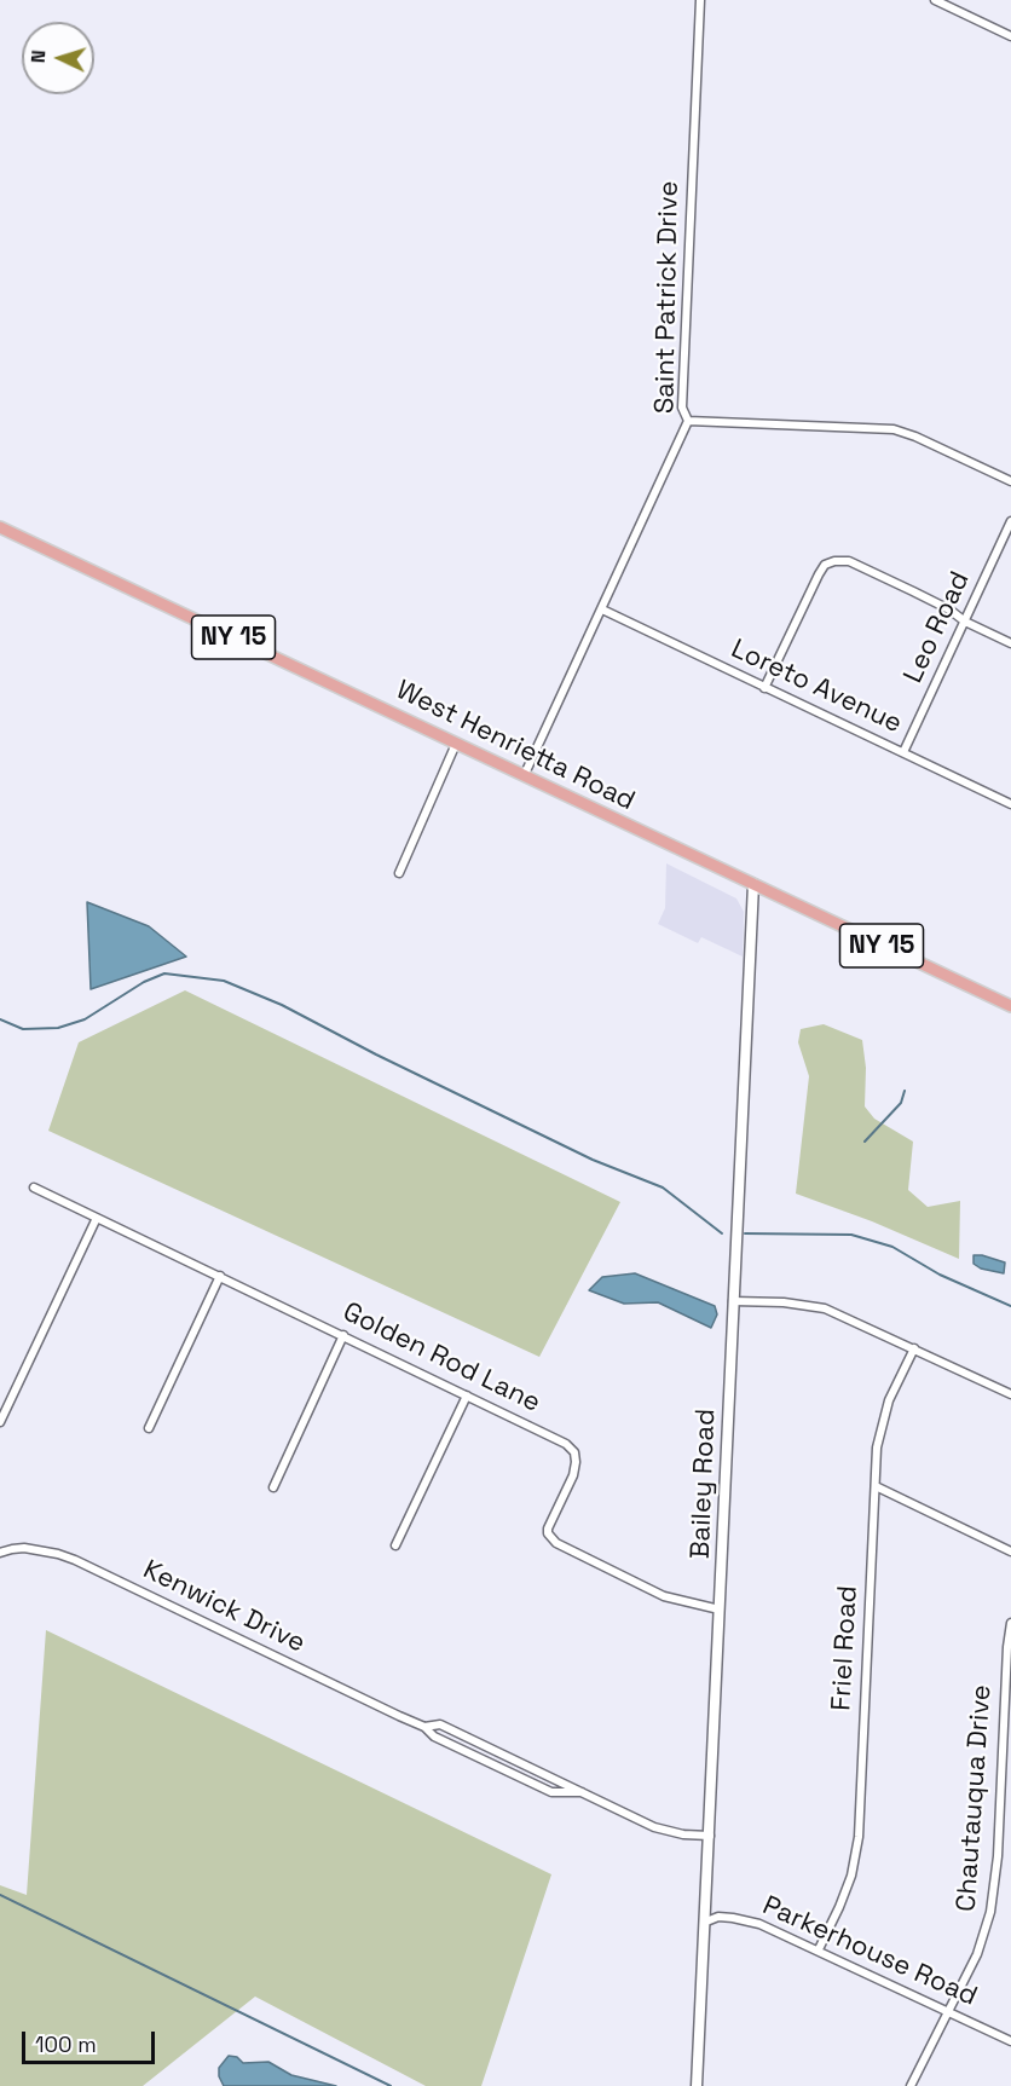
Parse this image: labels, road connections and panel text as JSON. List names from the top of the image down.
{
  "streets": {
    "main road": ["NY 15", "West Henrietta Road"],
    "street": [
      "Saint Patrick Drive",
      "Leo Road",
      "Loreto Avenue",
      "Golden Rod Lane",
      "Bailey Road",
      "Kenwick Drive",
      "Friel Road",
      "Chautauqua Drive",
      "Parkerhouse Road"
    ]
  },
  "crossings": [
    ["Saint Patrick Drive", "Loreto Avenue"],
    ["Saint Patrick Drive", "West Henrietta Road"],
    ["Leo Road", "Loreto Avenue"],
    ["West Henrietta Road", "Bailey Road"],
    ["Golden Rod Lane", "Bailey Road"],
    ["Bailey Road", "Kenwick Drive"],
    ["Bailey Road", "Parkerhouse Road"],
    ["Friel Road", "Parkerhouse Road"],
    ["Chautauqua Drive", "Parkerhouse Road"]
  ],
  "scale_bar": "100 m",
  "north": "left"
}
